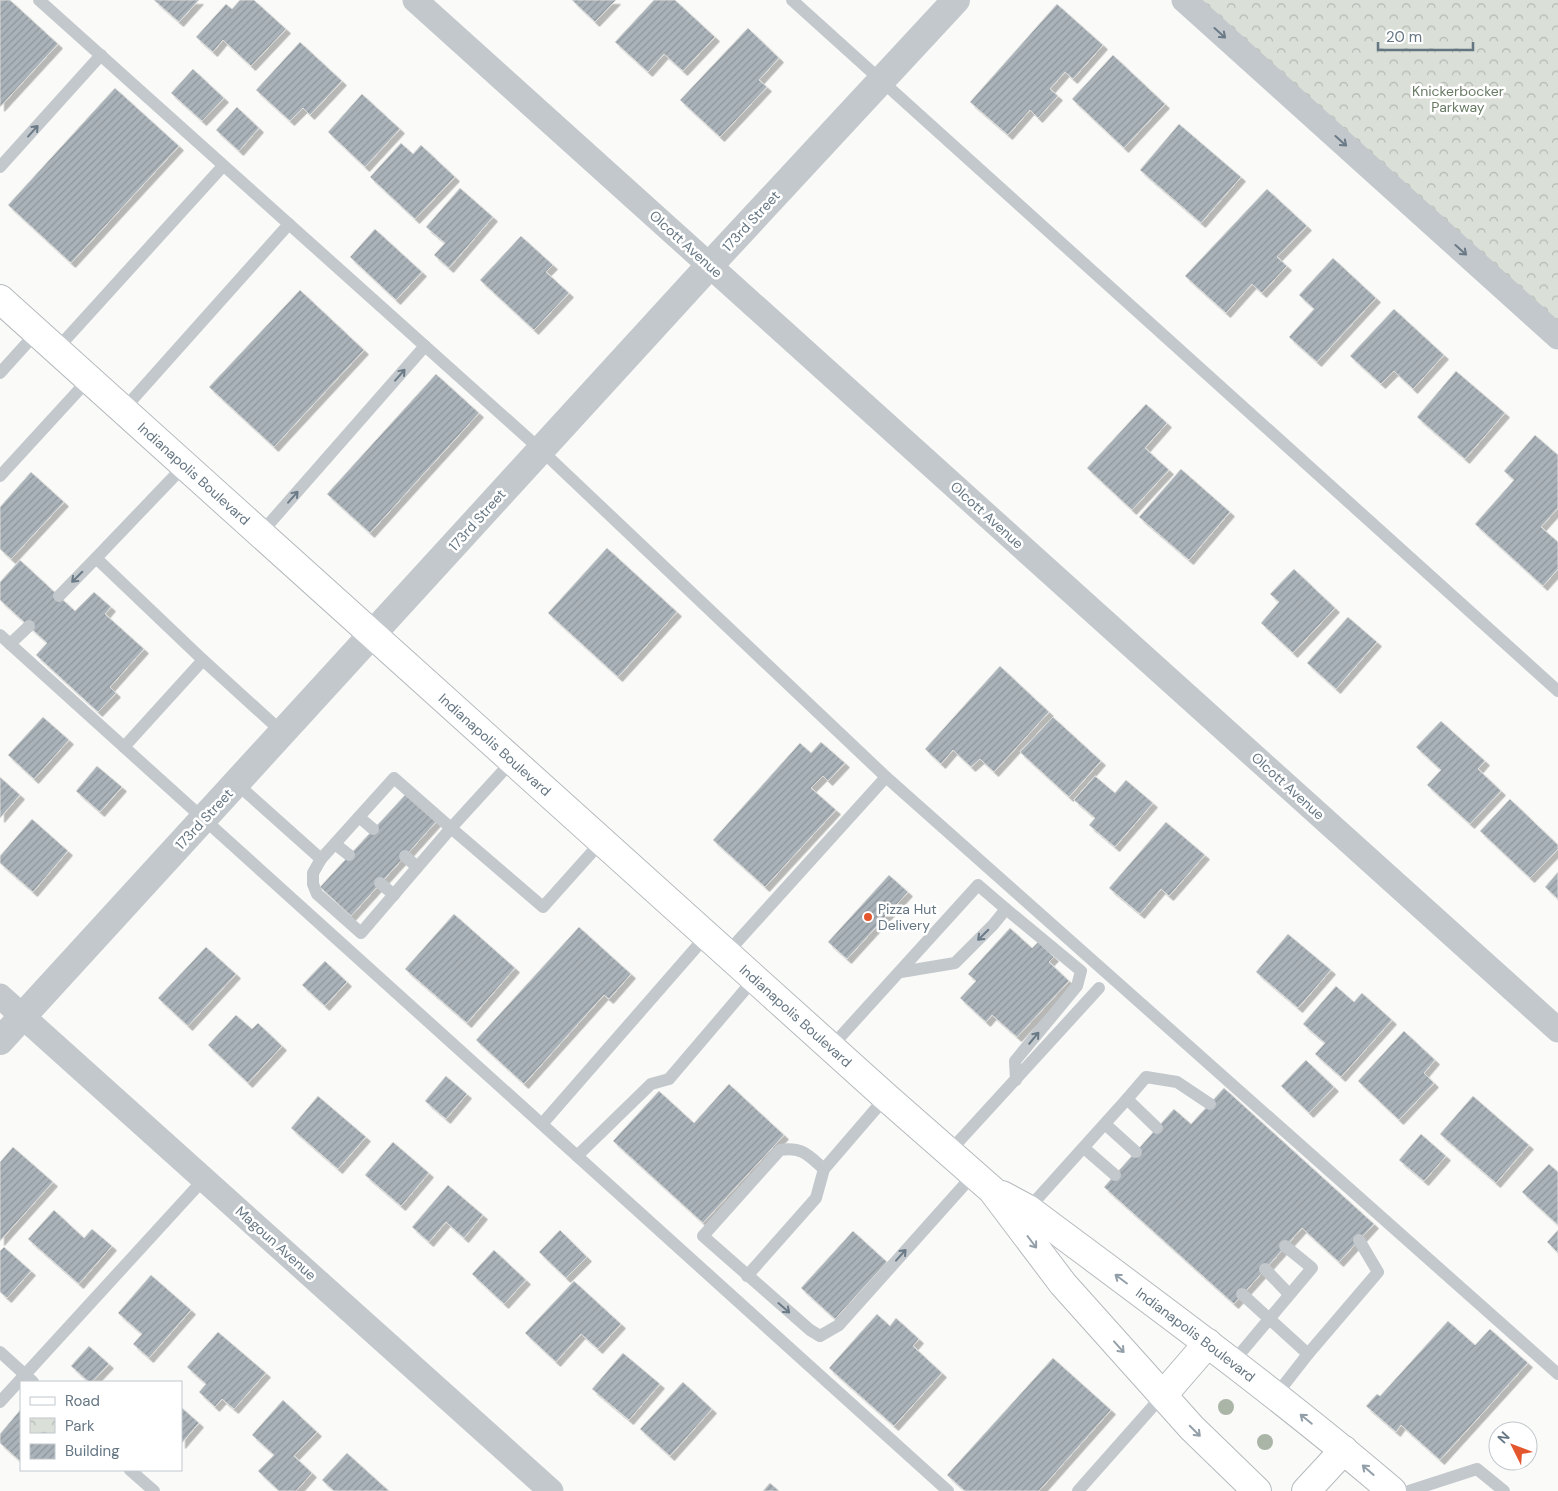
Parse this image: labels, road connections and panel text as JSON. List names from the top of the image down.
{
  "streets": {
    "main road": ["Indianapolis Boulevard"],
    "street": ["173rd Street", "Olcott Avenue", "Magoun Avenue"]
  },
  "crossings": [
    ["173rd Street", "Olcott Avenue"],
    ["173rd Street", "Indianapolis Boulevard"],
    ["173rd Street", "Magoun Avenue"]
  ],
  "parks": ["Knickerbocker Parkway"],
  "places": ["Pizza Hut Delivery"],
  "legend": ["Road", "Park", "Building"],
  "scale_bar": "20 m",
  "north": "top left"
}
